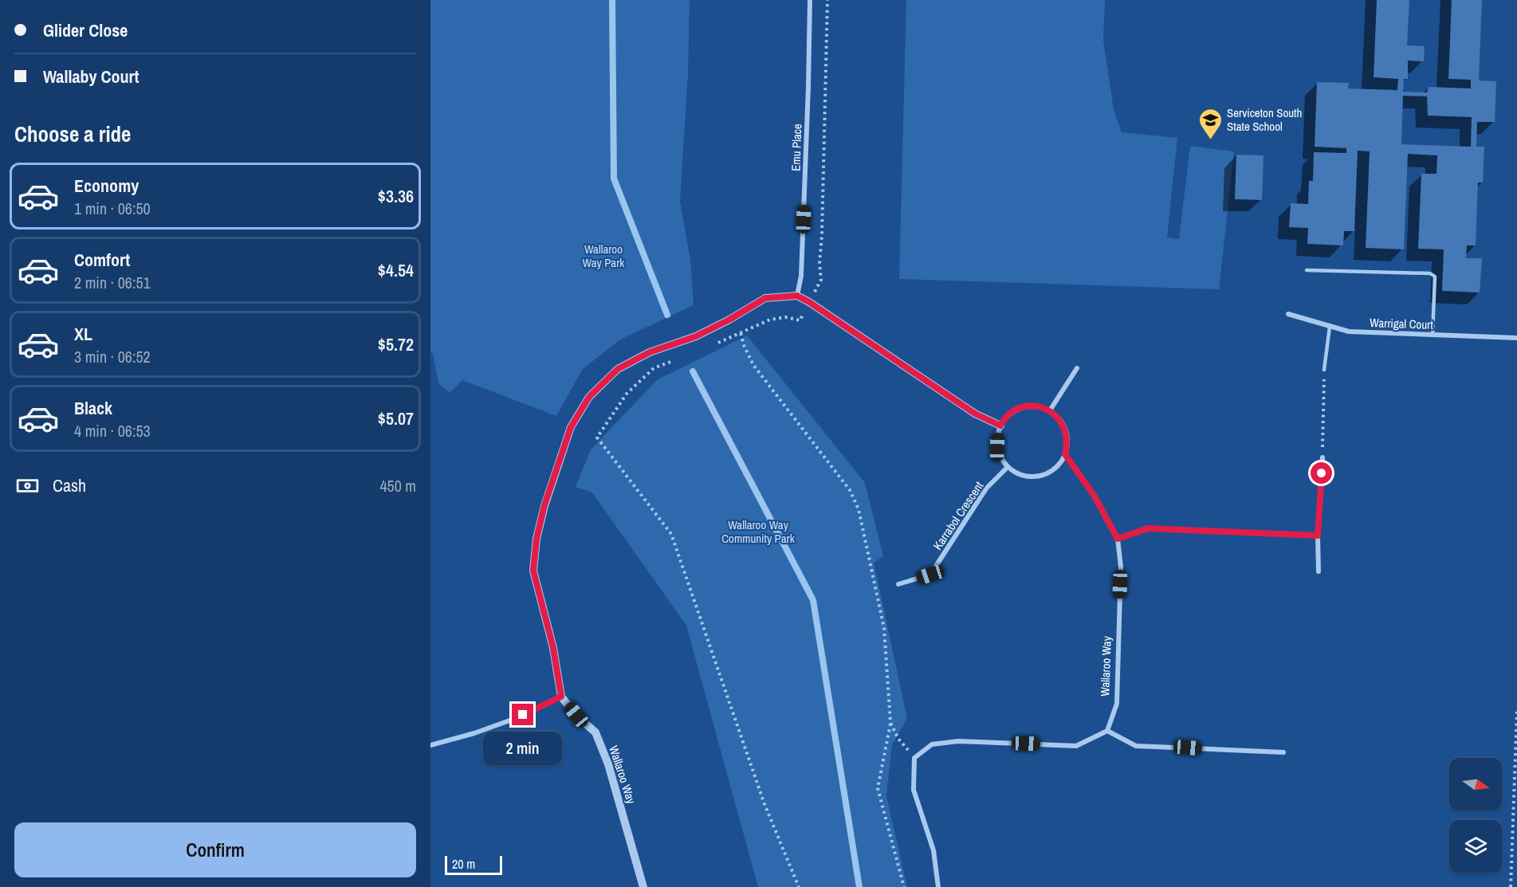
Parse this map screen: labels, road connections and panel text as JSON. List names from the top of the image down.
{
  "streets": {
    "street": [
      "Emu Place",
      "Warrigal Court",
      "Karrabol Crescent",
      "Wallaroo Way"
    ]
  },
  "crossings": [
    ["Karrabol Crescent", "Wallaroo Way"]
  ],
  "parks": ["Wallaroo Way Park", "Wallaroo Way Community Park"],
  "places": {
    "school or university": ["Serviceton South State School"]
  },
  "scale_bar": "20 m",
  "north": "right",
  "page": {
    "banner": ["Glider Close", "Wallaby Court"],
    "heading": "Choose a ride",
    "list": [
      {
        "name": "Economy",
        "note": "1 min · 06:50",
        "value": "$3.36"
      },
      {
        "name": "Comfort",
        "note": "2 min · 06:51",
        "value": "$4.54"
      },
      {
        "name": "XL",
        "note": "3 min · 06:52",
        "value": "$5.72"
      },
      {
        "name": "Black",
        "note": "4 min · 06:53",
        "value": "$5.07"
      }
    ],
    "pay": ["Cash", "450 m"],
    "bubble": "2 min",
    "buttons": "Confirm",
    "scale": "20 m"
  }
}
